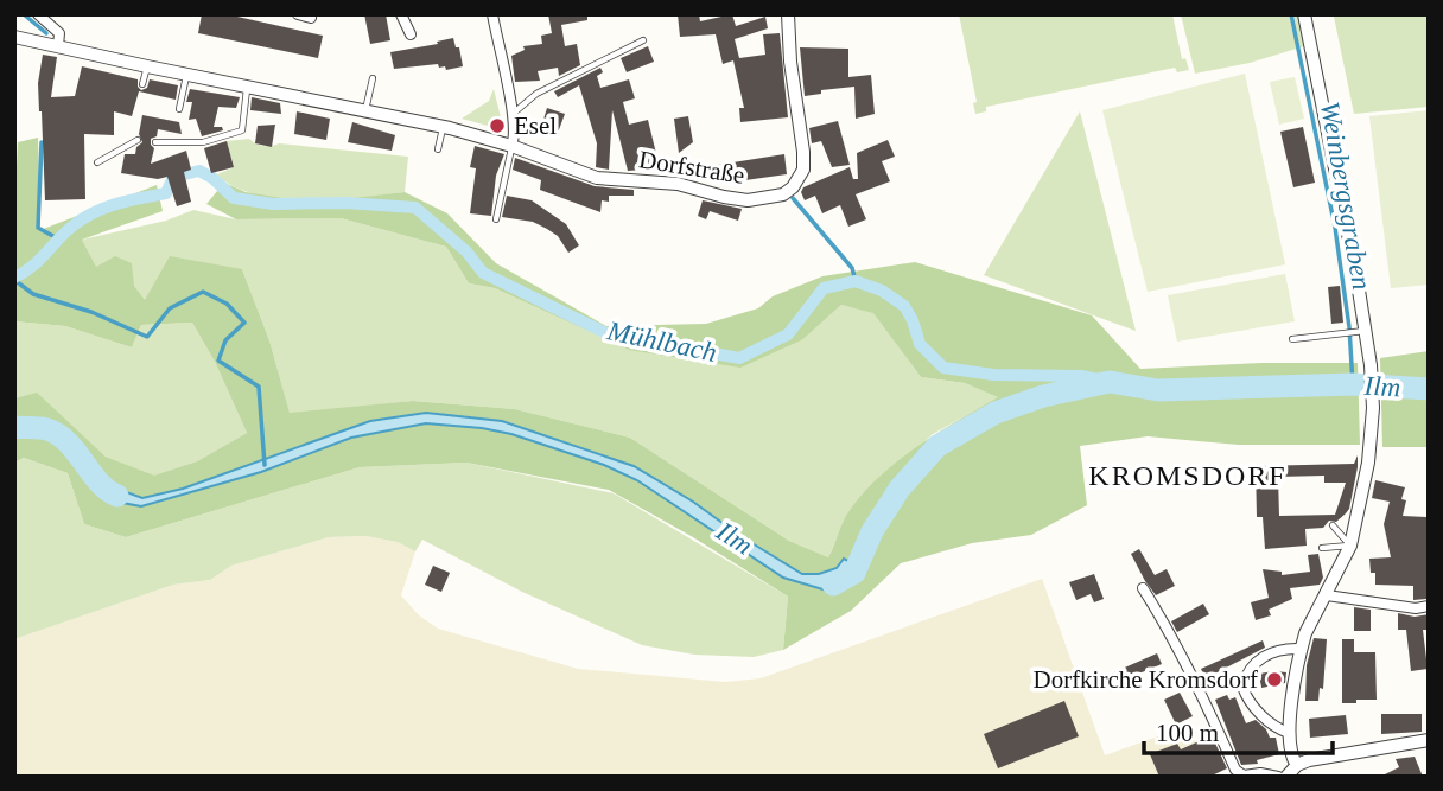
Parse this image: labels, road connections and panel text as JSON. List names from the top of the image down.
{
  "streets": {
    "street": ["Dorfstraße"]
  },
  "districts": ["KROMSDORF"],
  "water": ["Weinbergsgraben", "Mühlbach", "Ilm"],
  "places": ["Esel", "Dorfkirche Kromsdorf"],
  "scale_bar": "100 m"
}
